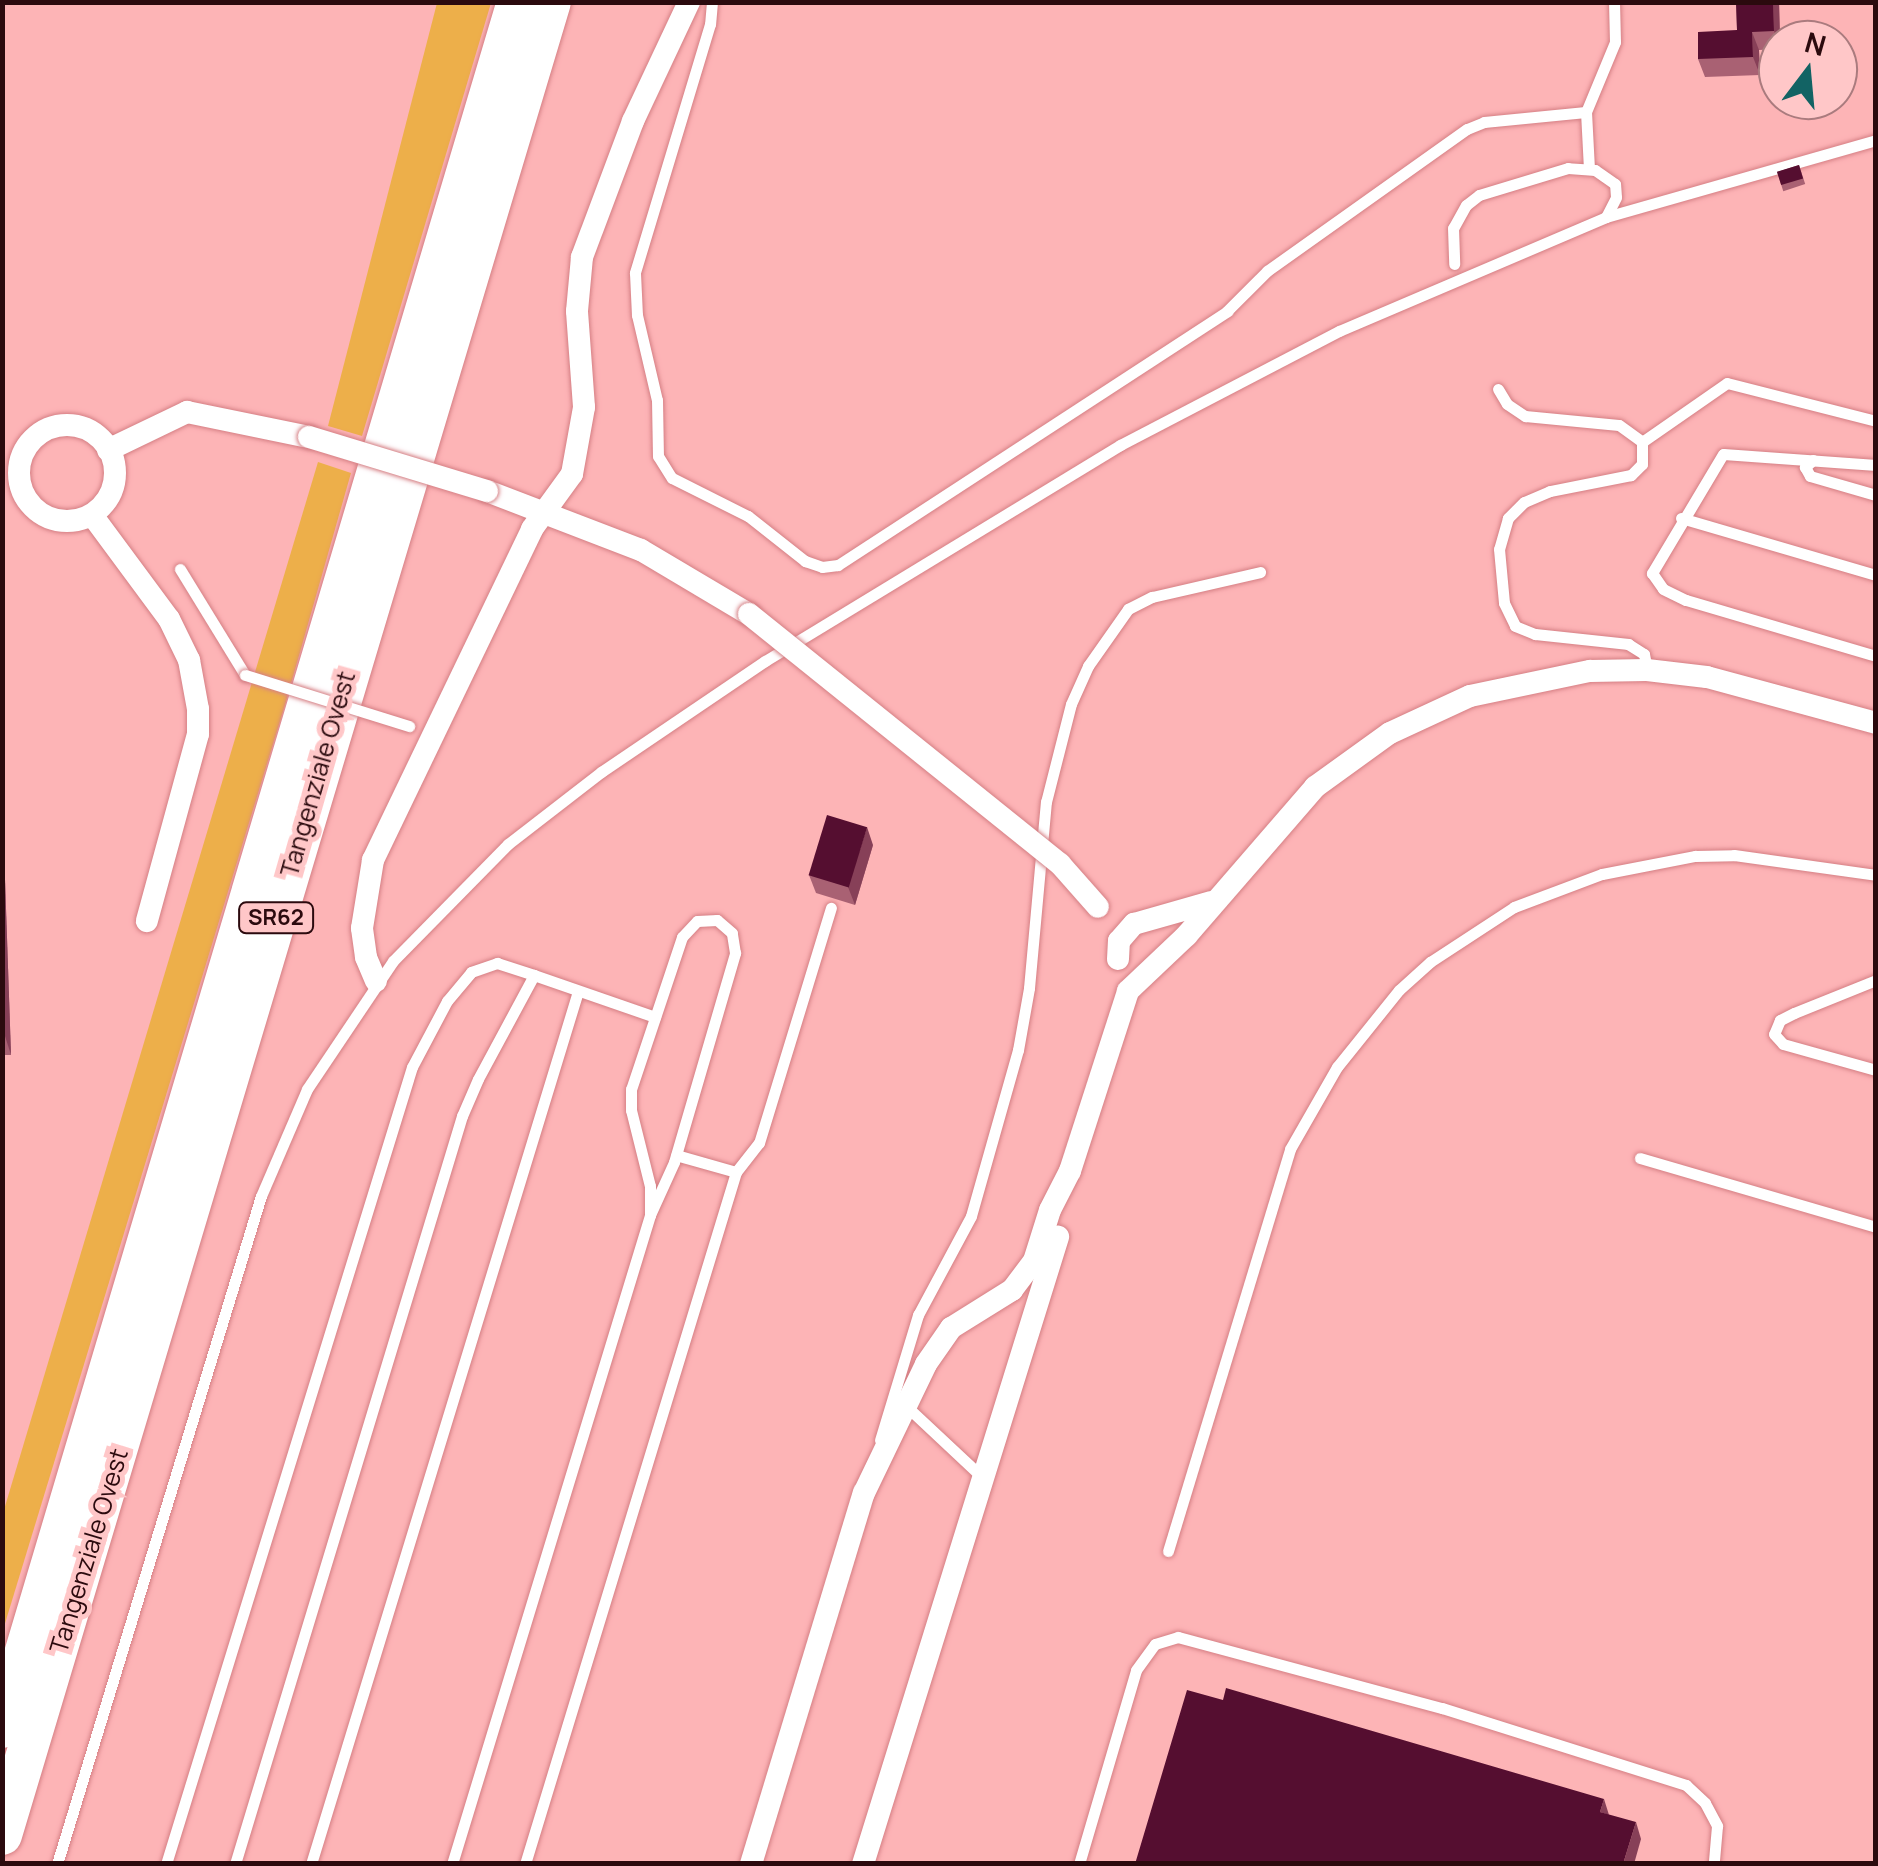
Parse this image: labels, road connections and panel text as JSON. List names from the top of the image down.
{
  "streets": {
    "highway": ["Tangenziale Ovest", "SR62"]
  },
  "crossings": [
    ["Tangenziale Ovest", "SR62"]
  ],
  "north": "top"
}
